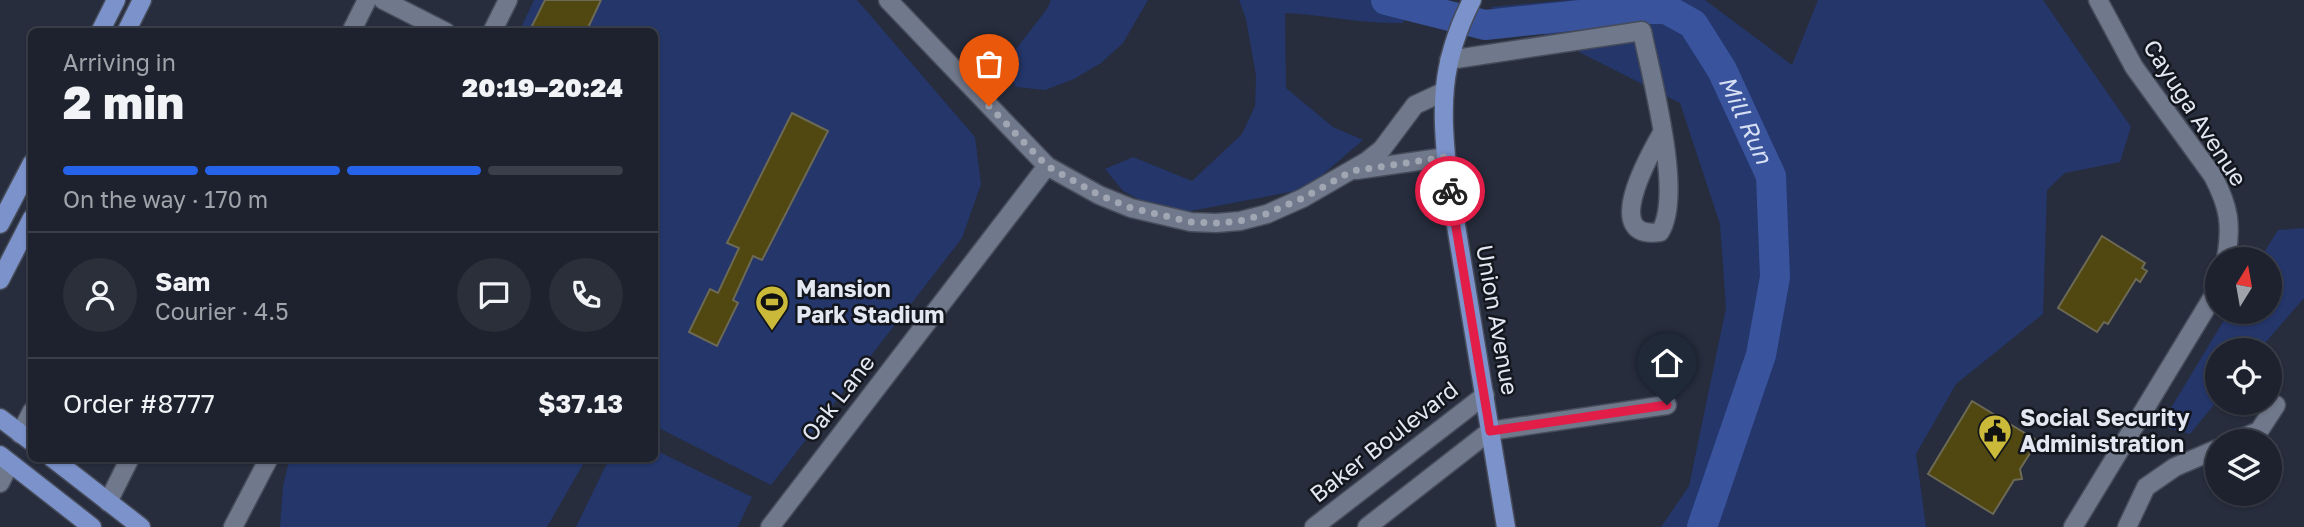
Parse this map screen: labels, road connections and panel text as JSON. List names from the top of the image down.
{
  "streets": {
    "main road": ["Union Avenue"],
    "street": ["Cayuga Avenue", "Oak Lane", "Baker Boulevard"]
  },
  "crossings": [
    ["Union Avenue", "Baker Boulevard"]
  ],
  "water": ["Mill Run"],
  "places": {
    "sports": ["Mansion Park Stadium"],
    "public building": ["Social Security Administration"]
  },
  "north": "top",
  "page": {
    "heading": ["2 min", "Arriving in", "20:19–20:24"],
    "panel": [
      "Sam",
      "Courier · 4.5",
      "Order #8777",
      "$37.13"
    ],
    "bar": "On the way · 170 m"
  }
}
